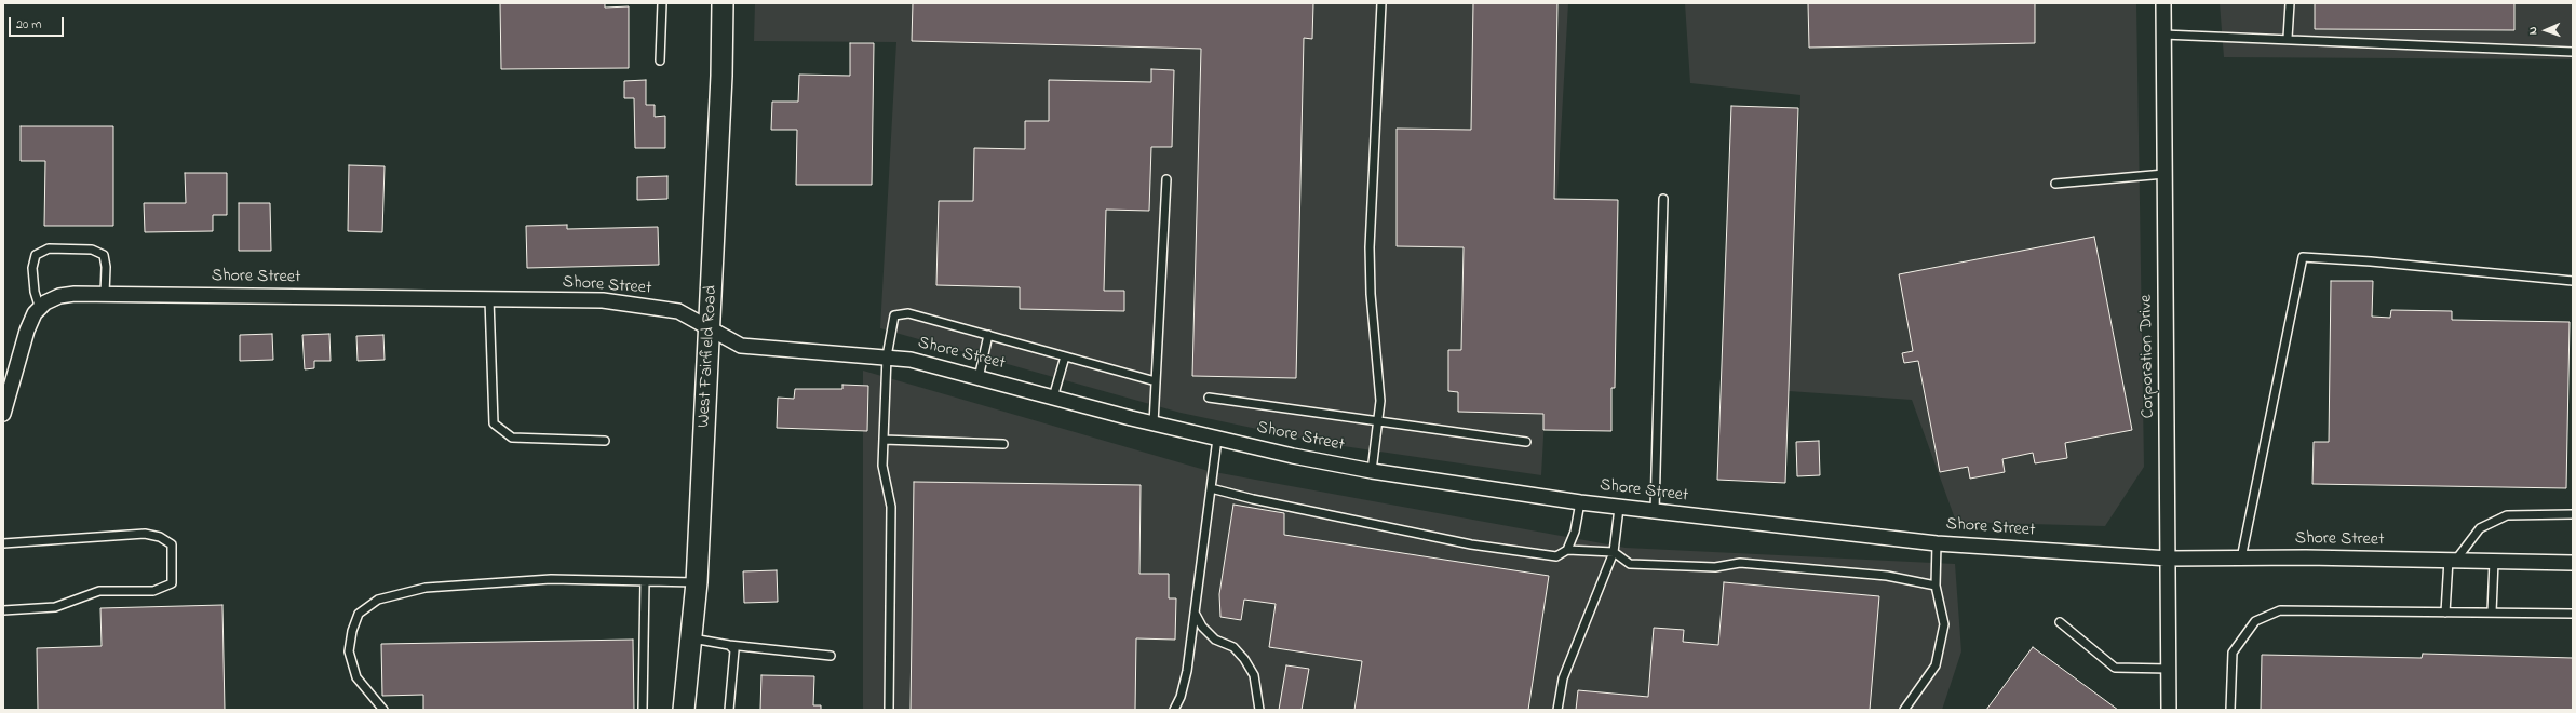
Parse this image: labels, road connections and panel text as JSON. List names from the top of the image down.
{
  "streets": {
    "main road": ["West Fairfield Road"],
    "street": ["Shore Street", "Corporation Drive"]
  },
  "crossings": [
    ["Shore Street", "West Fairfield Road"],
    ["Shore Street", "Corporation Drive"]
  ],
  "scale_bar": "20 m",
  "north": "left"
}
